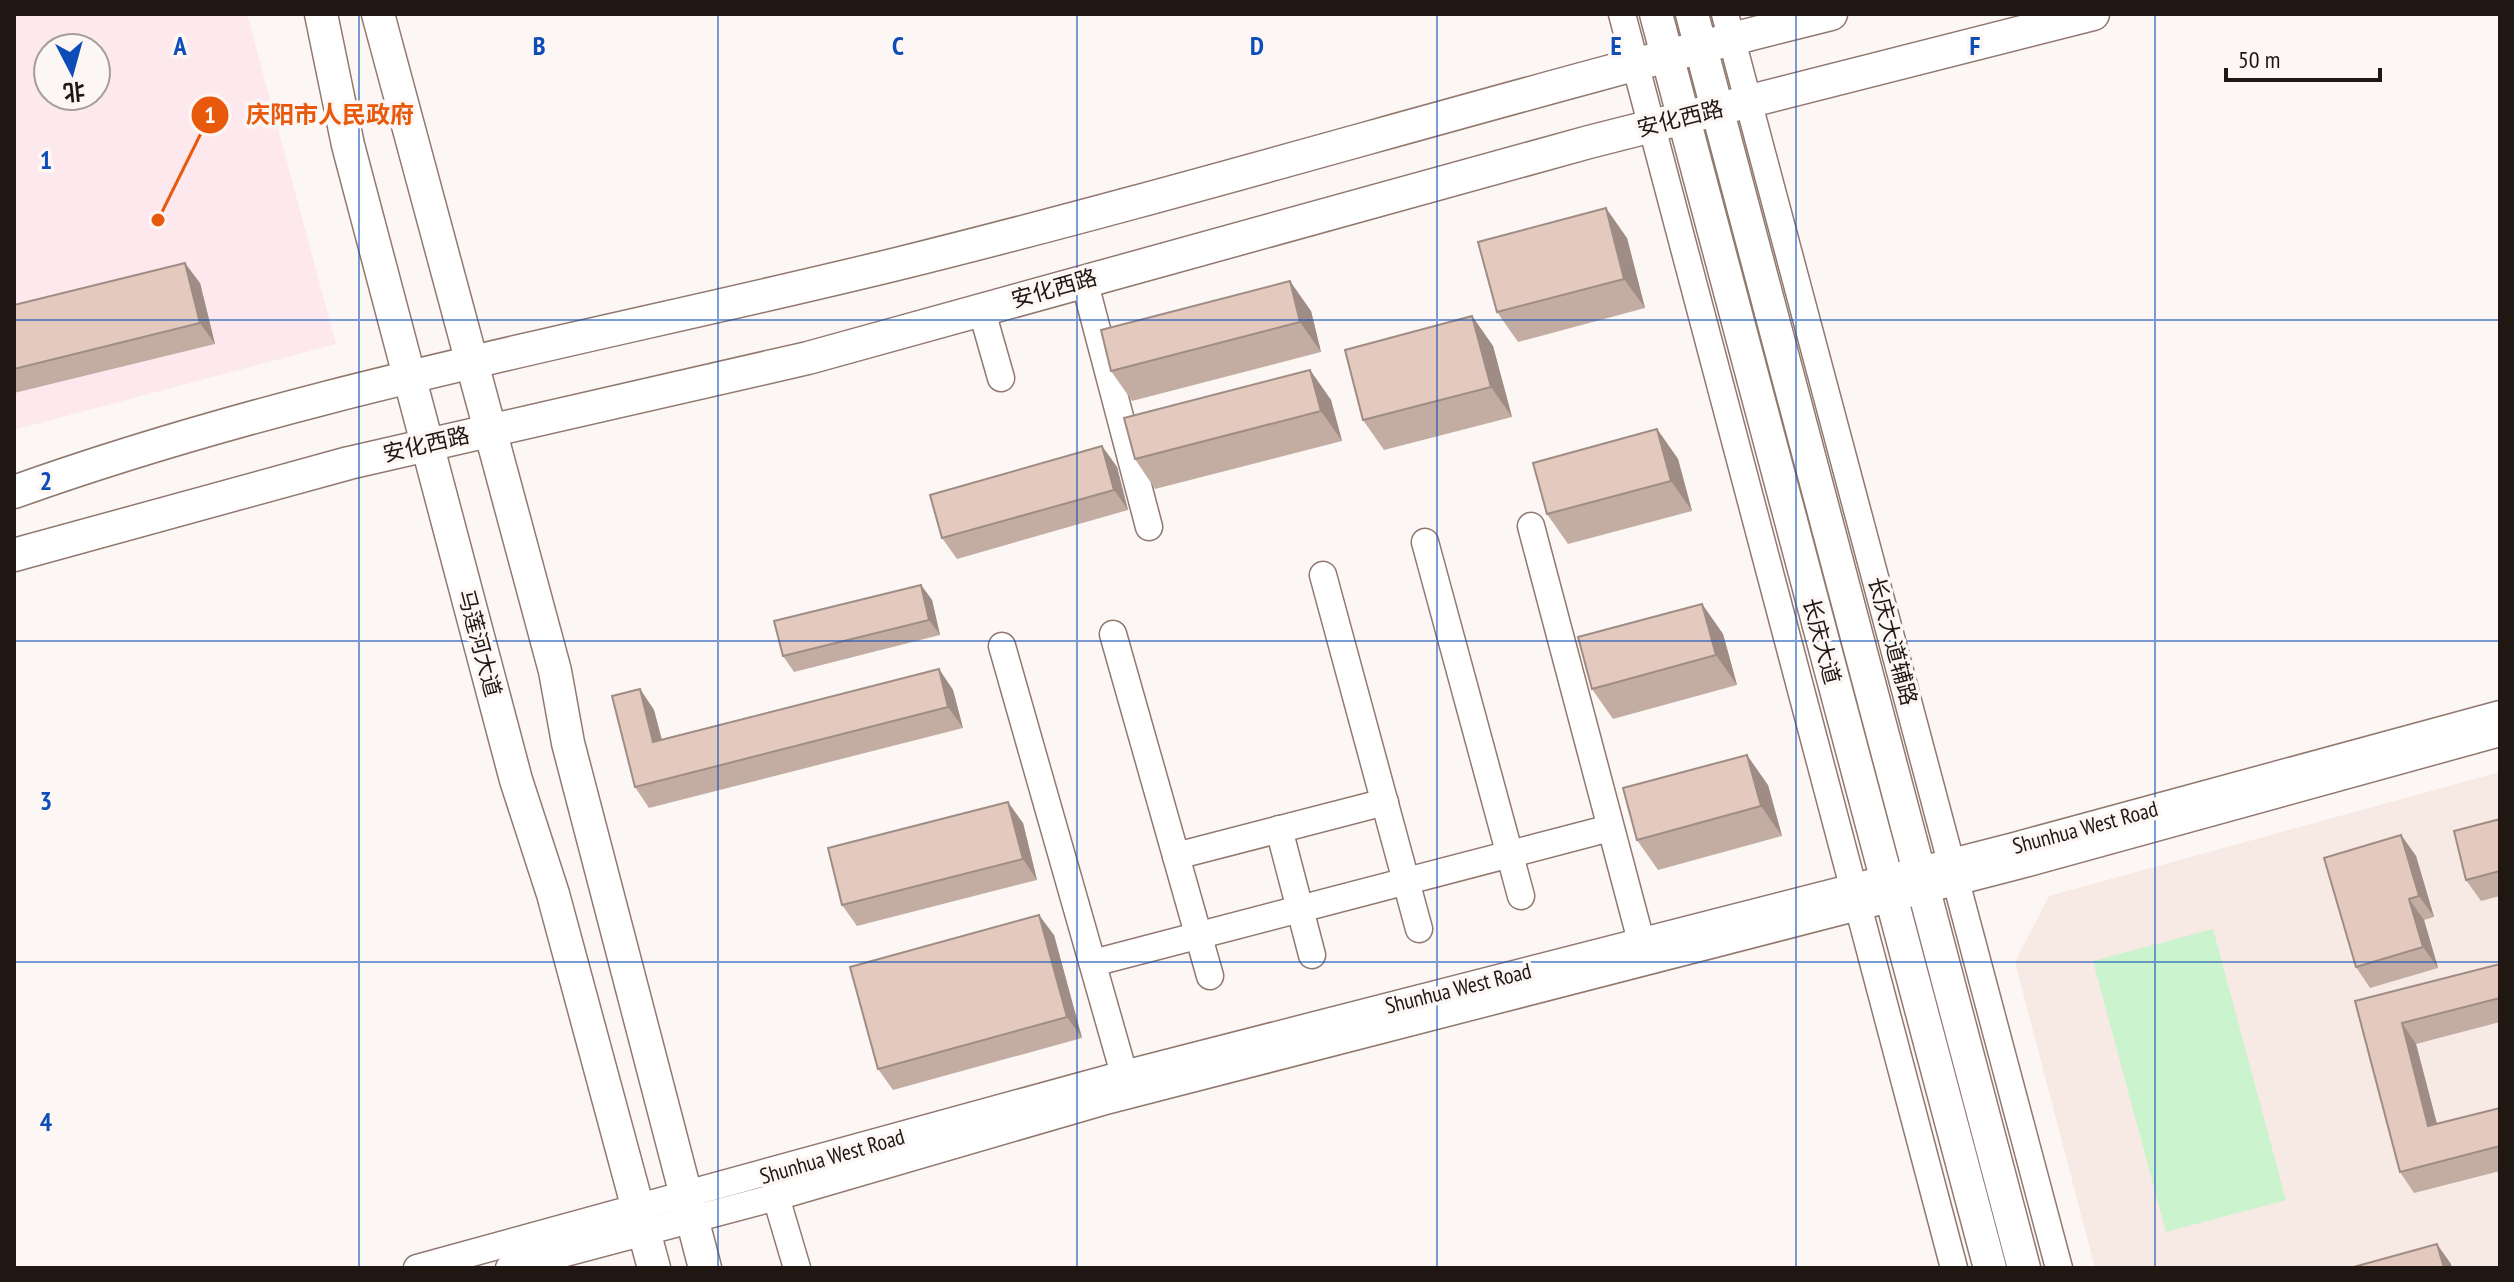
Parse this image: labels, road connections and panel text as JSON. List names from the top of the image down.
{
  "streets": {
    "main road": ["安化西路", "长庆大道", "马莲河大道"],
    "street": ["长庆大道辅路", "Shunhua West Road"]
  },
  "crossings": [
    ["安化西路", "长庆大道"],
    ["安化西路", "长庆大道辅路"],
    ["安化西路", "马莲河大道"],
    ["长庆大道", "Shunhua West Road"],
    ["长庆大道辅路", "Shunhua West Road"],
    ["马莲河大道", "Shunhua West Road"]
  ],
  "places": ["庆阳市人民政府"],
  "scale_bar": "50 m",
  "north": "bottom",
  "grid": {
    "columns": [
      "A",
      "B",
      "C",
      "D",
      "E",
      "F"
    ],
    "rows": [
      "1",
      "2",
      "3",
      "4"
    ]
  }
}
